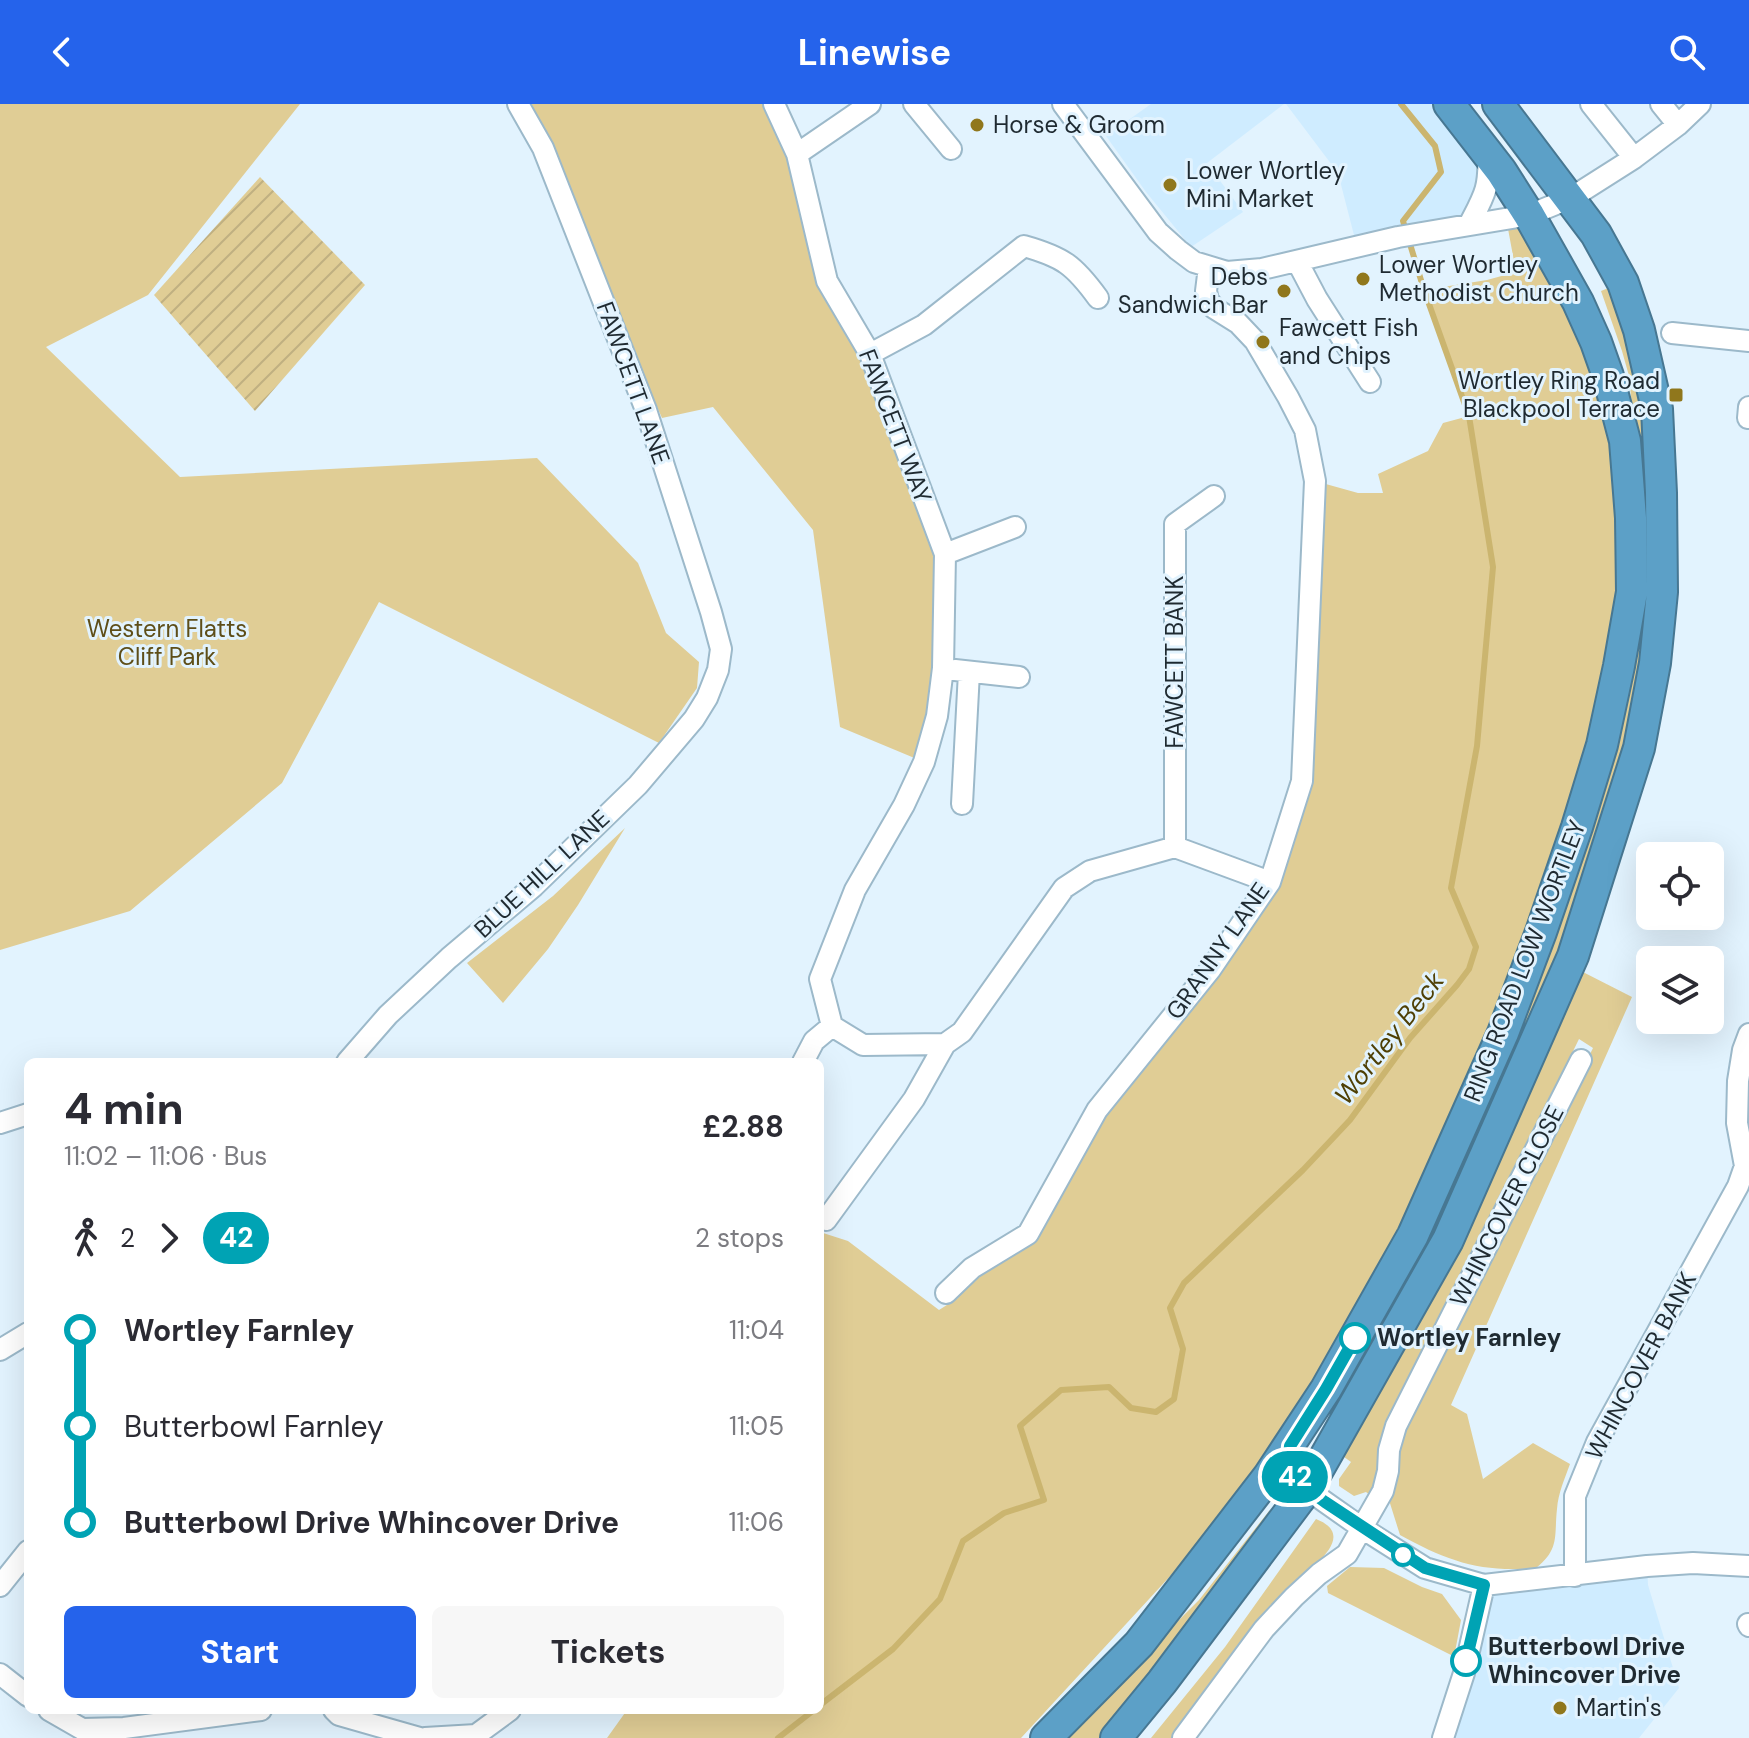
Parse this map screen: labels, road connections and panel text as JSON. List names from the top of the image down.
{
  "streets": {
    "highway": ["RING ROAD LOW WORTLEY"],
    "street": [
      "FAWCETT LANE",
      "FAWCETT WAY",
      "FAWCETT BANK",
      "BLUE HILL LANE",
      "GRANNY LANE",
      "WHINCOVER CLOSE",
      "WHINCOVER BANK"
    ]
  },
  "crossings": [
    ["FAWCETT LANE", "BLUE HILL LANE"]
  ],
  "water": ["Wortley Beck"],
  "parks": ["Western Flatts Cliff Park"],
  "places": {
    "other": [
      "Horse & Groom",
      "Lower Wortley Mini Market",
      "Lower Wortley Methodist Church",
      "Debs Sandwich Bar",
      "Fawcett Fish and Chips",
      "Wortley Farnley",
      "Butterbowl Drive Whincover Drive",
      "Martin's"
    ],
    "transit": ["Wortley Ring Road Blackpool Terrace"]
  },
  "lines": ["bus line 42"],
  "page": {
    "header": "Linewise",
    "on_map": "42",
    "heading": ["4 min", "11:02 – 11:06 · Bus", "£2.88"],
    "legs": ["2", "42", "2 stops"],
    "list": [
      {
        "name": "Wortley Farnley",
        "value": "11:04"
      },
      {
        "name": "Butterbowl Farnley",
        "value": "11:05"
      },
      {
        "name": "Butterbowl Drive Whincover Drive",
        "value": "11:06"
      }
    ],
    "buttons": ["Start", "Tickets"]
  }
}
